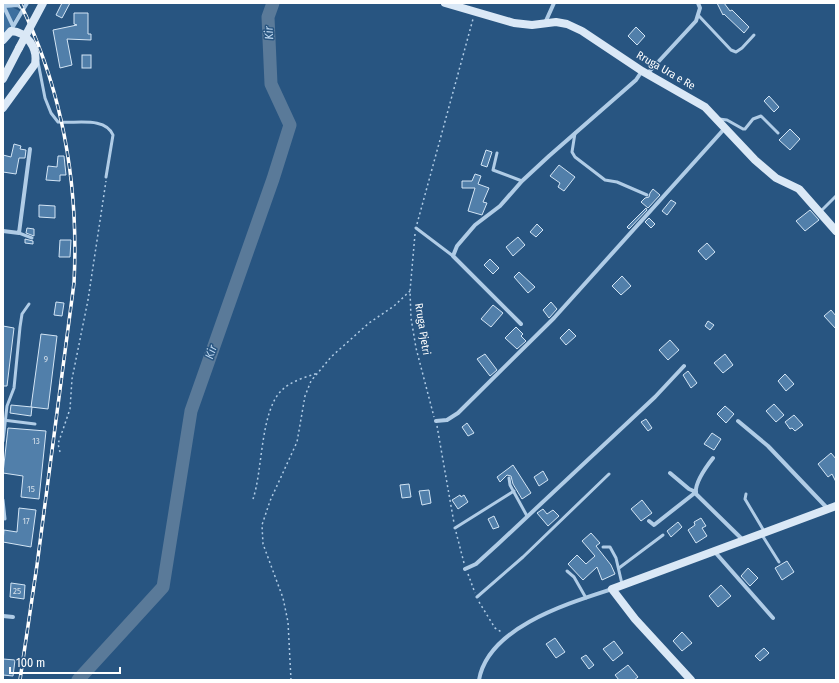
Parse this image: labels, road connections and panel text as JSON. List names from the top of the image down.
{
  "streets": {
    "street": ["Rruga Ura e Re"],
    "path": ["Rruga Pjetri"]
  },
  "crossings": [
    ["Rruga Ura e Re", "Rruga Pjetri"]
  ],
  "water": ["Kir"],
  "house_numbers": [
    "9",
    "13",
    "15",
    "17",
    "25"
  ],
  "scale_bar": "100 m"
}
